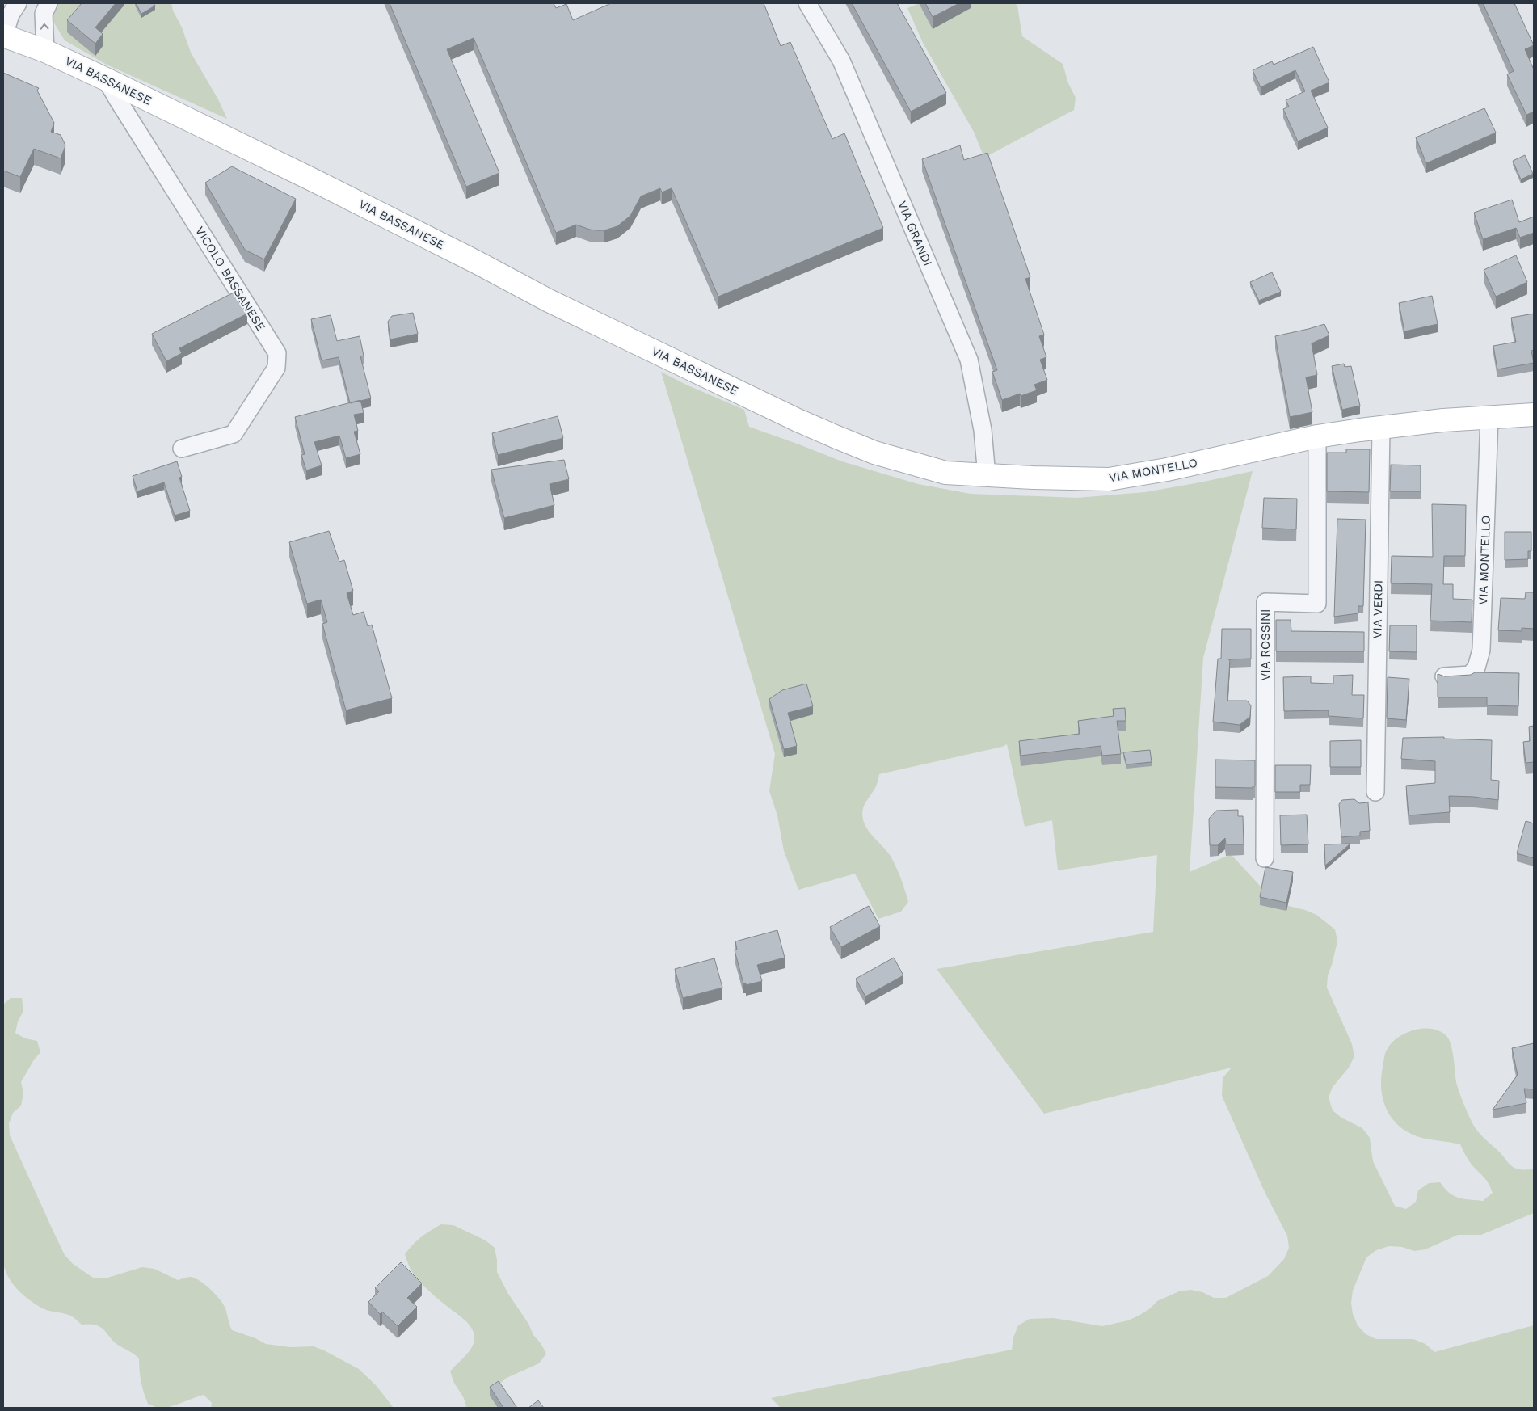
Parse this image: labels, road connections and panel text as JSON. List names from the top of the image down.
{
  "streets": {
    "main road": ["VIA BASSANESE", "VIA MONTELLO"],
    "street": [
      "VIA GRANDI",
      "VICOLO BASSANESE",
      "VIA VERDI",
      "VIA ROSSINI"
    ]
  },
  "crossings": [
    ["VIA BASSANESE", "VICOLO BASSANESE"],
    ["VIA BASSANESE", "VIA MONTELLO"],
    ["VIA GRANDI", "VIA MONTELLO"],
    ["VIA MONTELLO", "VIA VERDI"],
    ["VIA MONTELLO", "VIA ROSSINI"]
  ]
}
